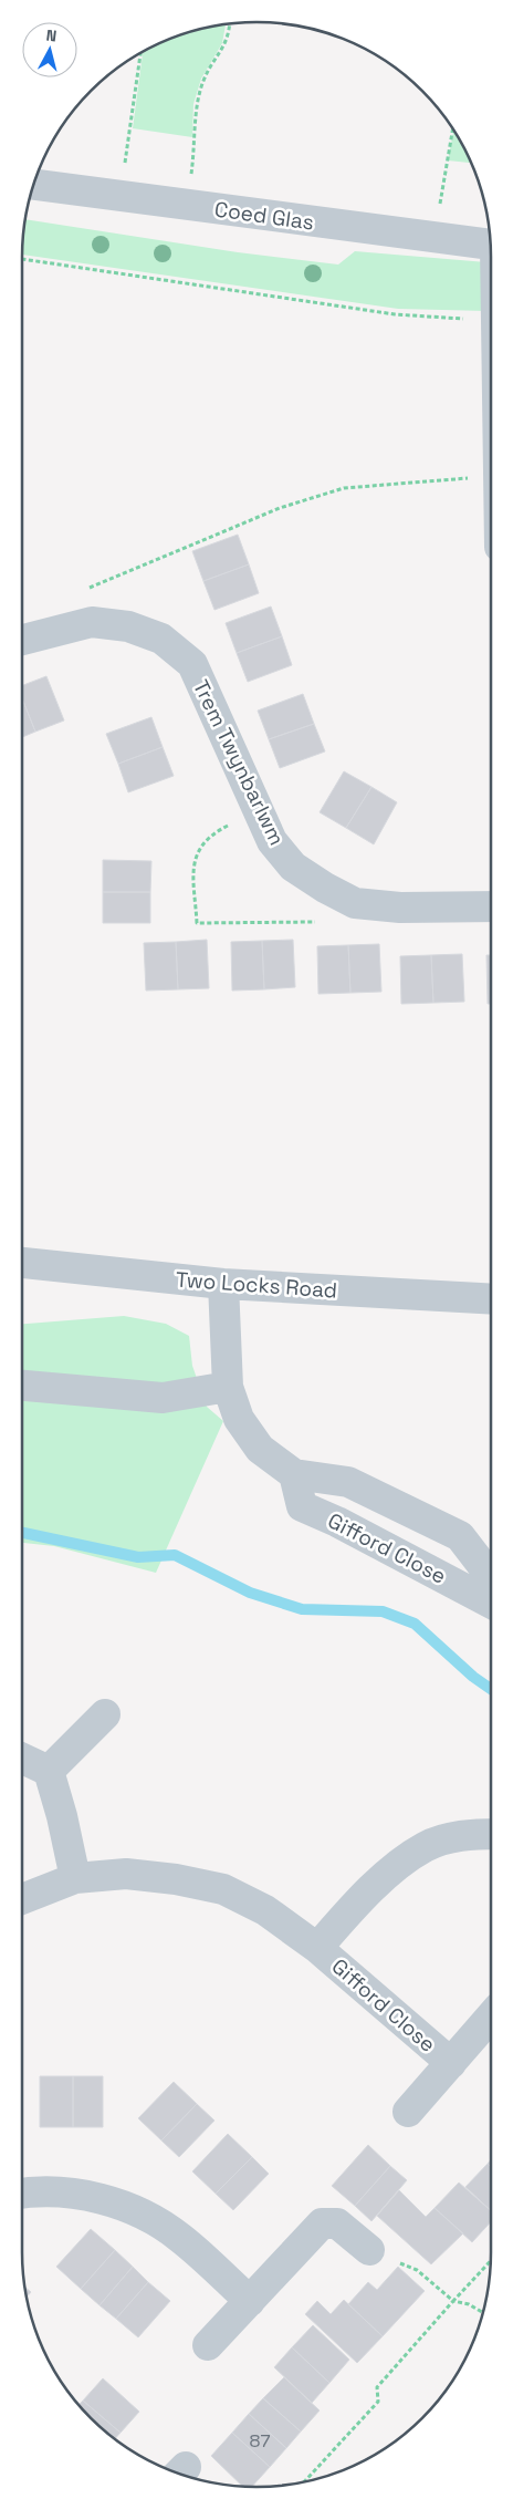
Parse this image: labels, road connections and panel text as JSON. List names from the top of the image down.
{
  "streets": {
    "street": [
      "Coed Glas",
      "Trem Twynbarlwm",
      "Two Locks Road",
      "Gifford Close"
    ]
  },
  "house_numbers": ["87"],
  "north": "top"
}
